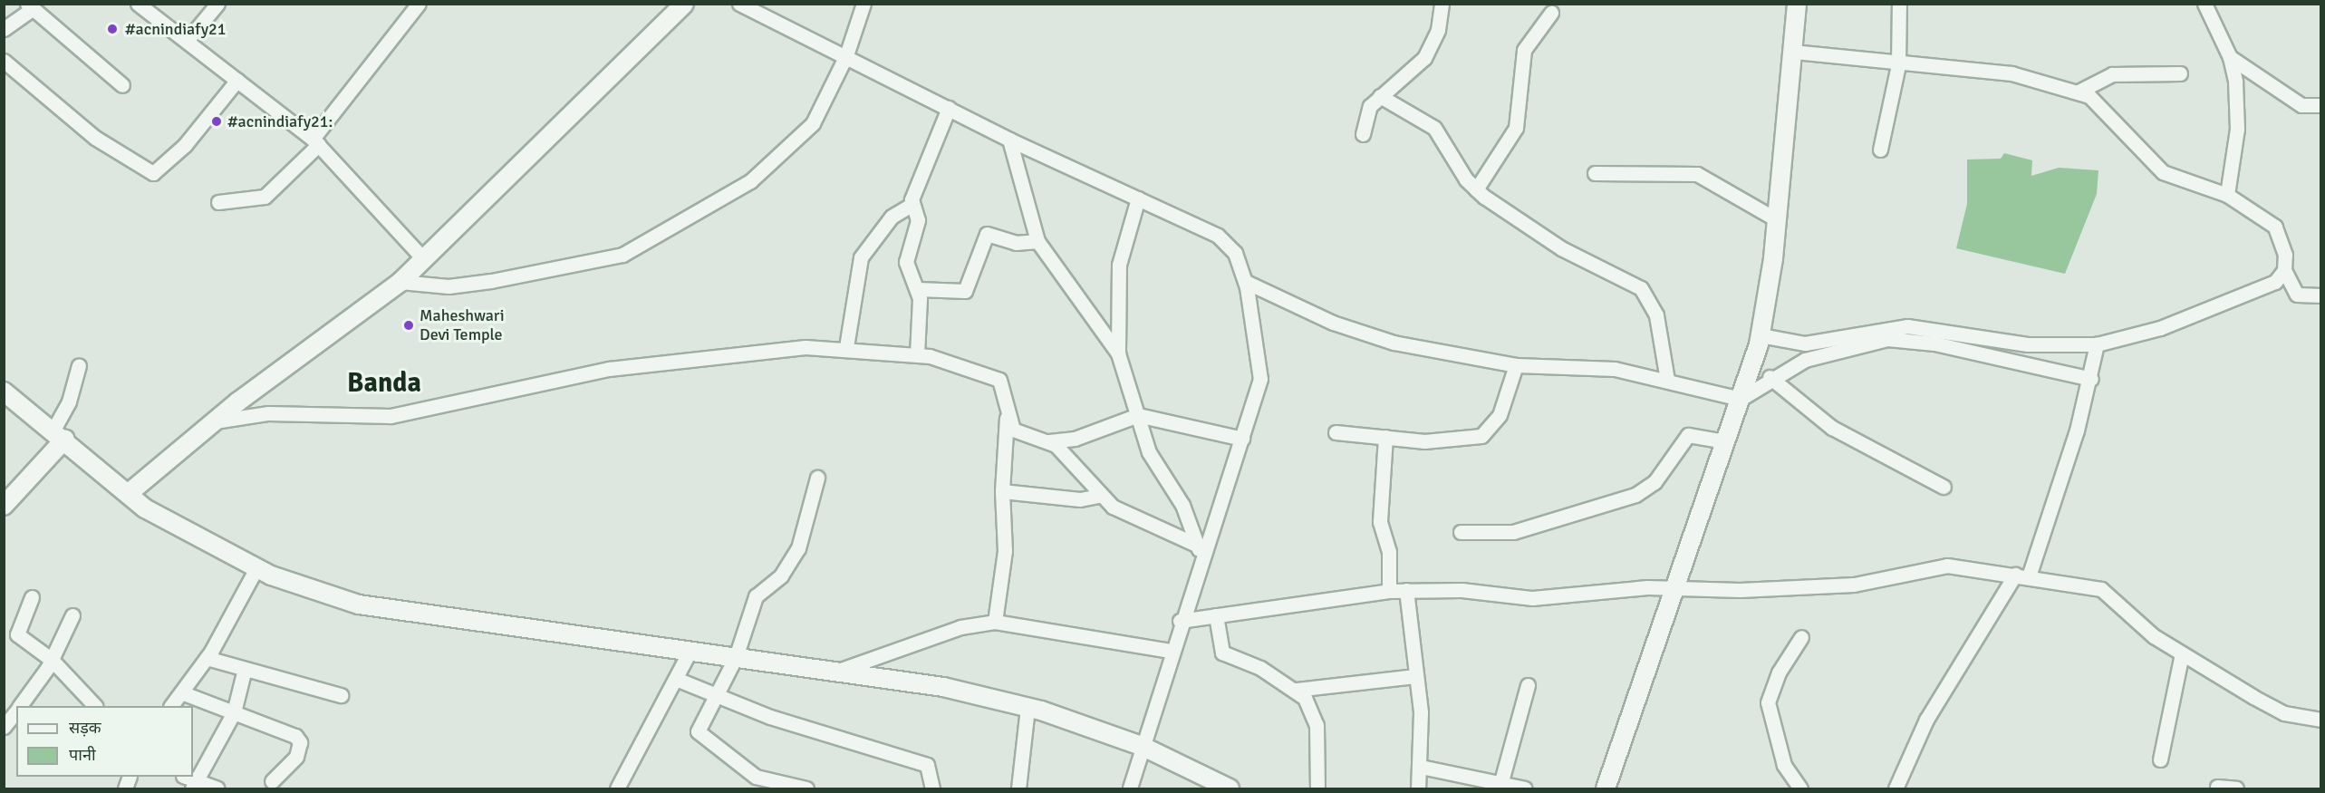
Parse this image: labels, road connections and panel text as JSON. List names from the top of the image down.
{
  "districts": ["Banda"],
  "places": ["#acnindiafy21", "#acnindiafy21:", "Maheshwari Devi Temple"],
  "legend": ["सड़क", "पानी"]
}
